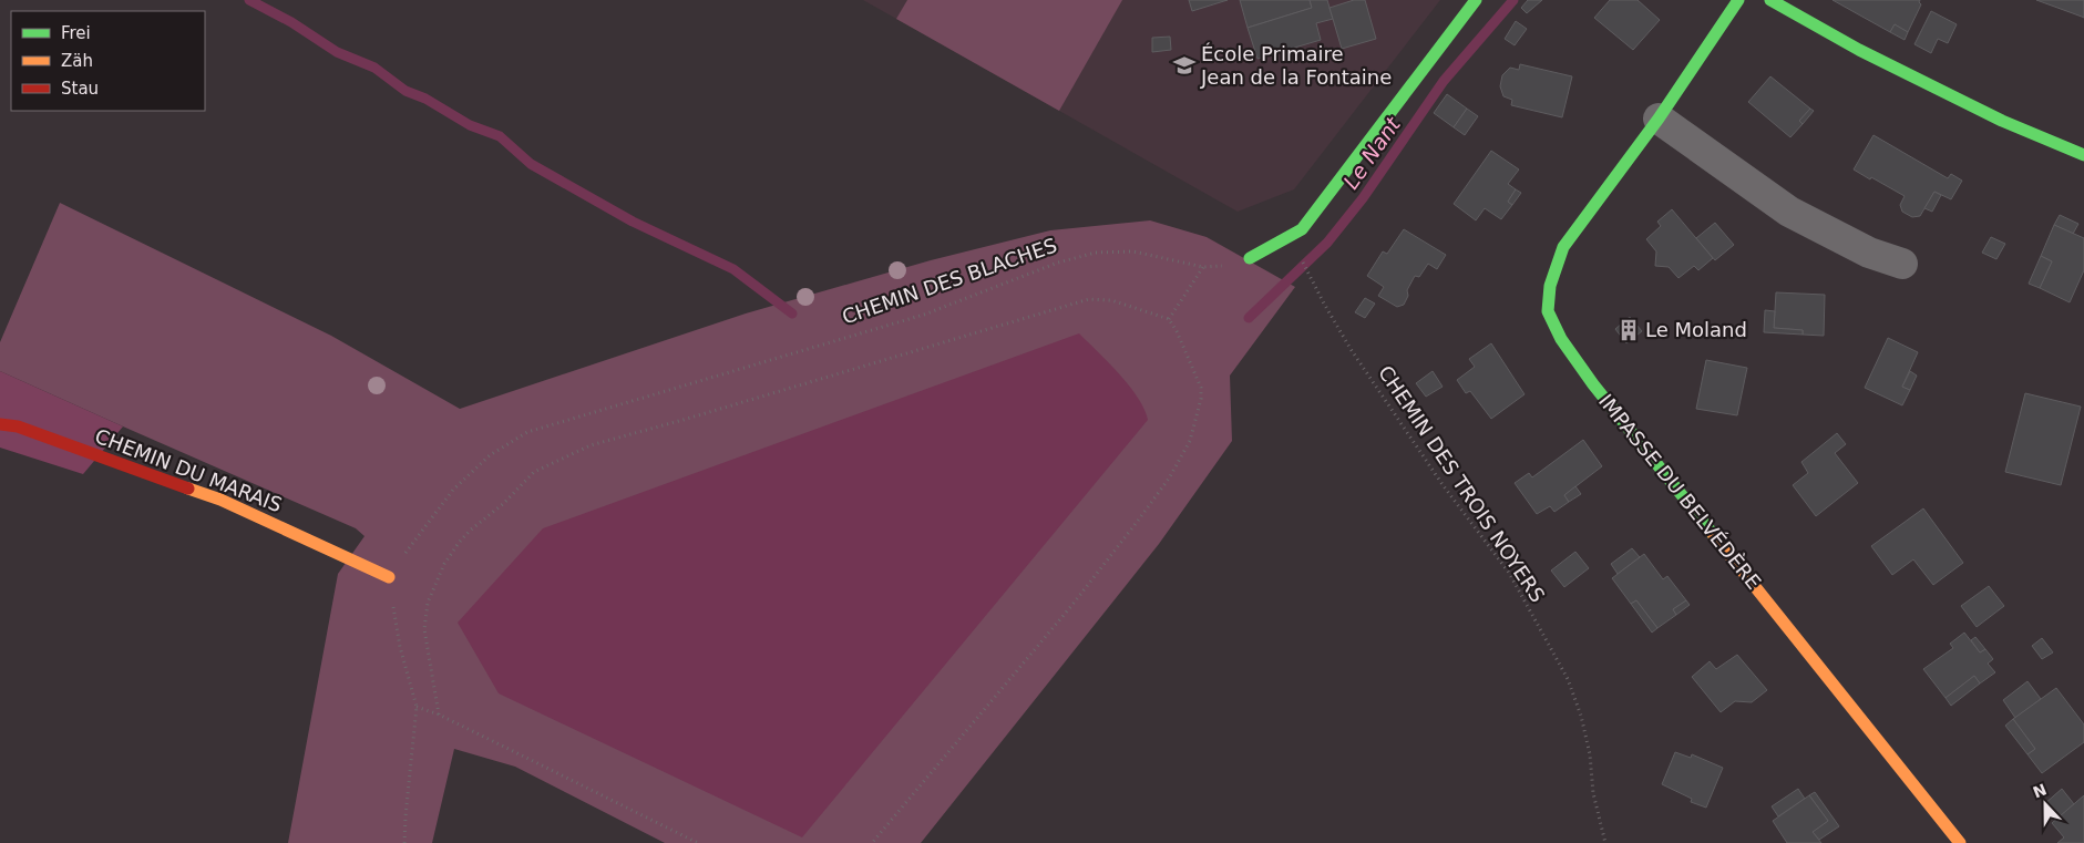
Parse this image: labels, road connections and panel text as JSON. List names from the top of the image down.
{
  "streets": {
    "street": ["CHEMIN DU MARAIS", "IMPASSE DU BELVÉDÈRE"],
    "path": ["CHEMIN DES BLACHES", "CHEMIN DES TROIS NOYERS"]
  },
  "crossings": [
    ["CHEMIN DES BLACHES", "CHEMIN DU MARAIS"]
  ],
  "water": ["Le Nant"],
  "places": {
    "school or university": ["École Primaire Jean de la Fontaine"],
    "building": ["Le Moland"]
  },
  "legend": ["Frei", "Zäh", "Stau"],
  "north": "top"
}
